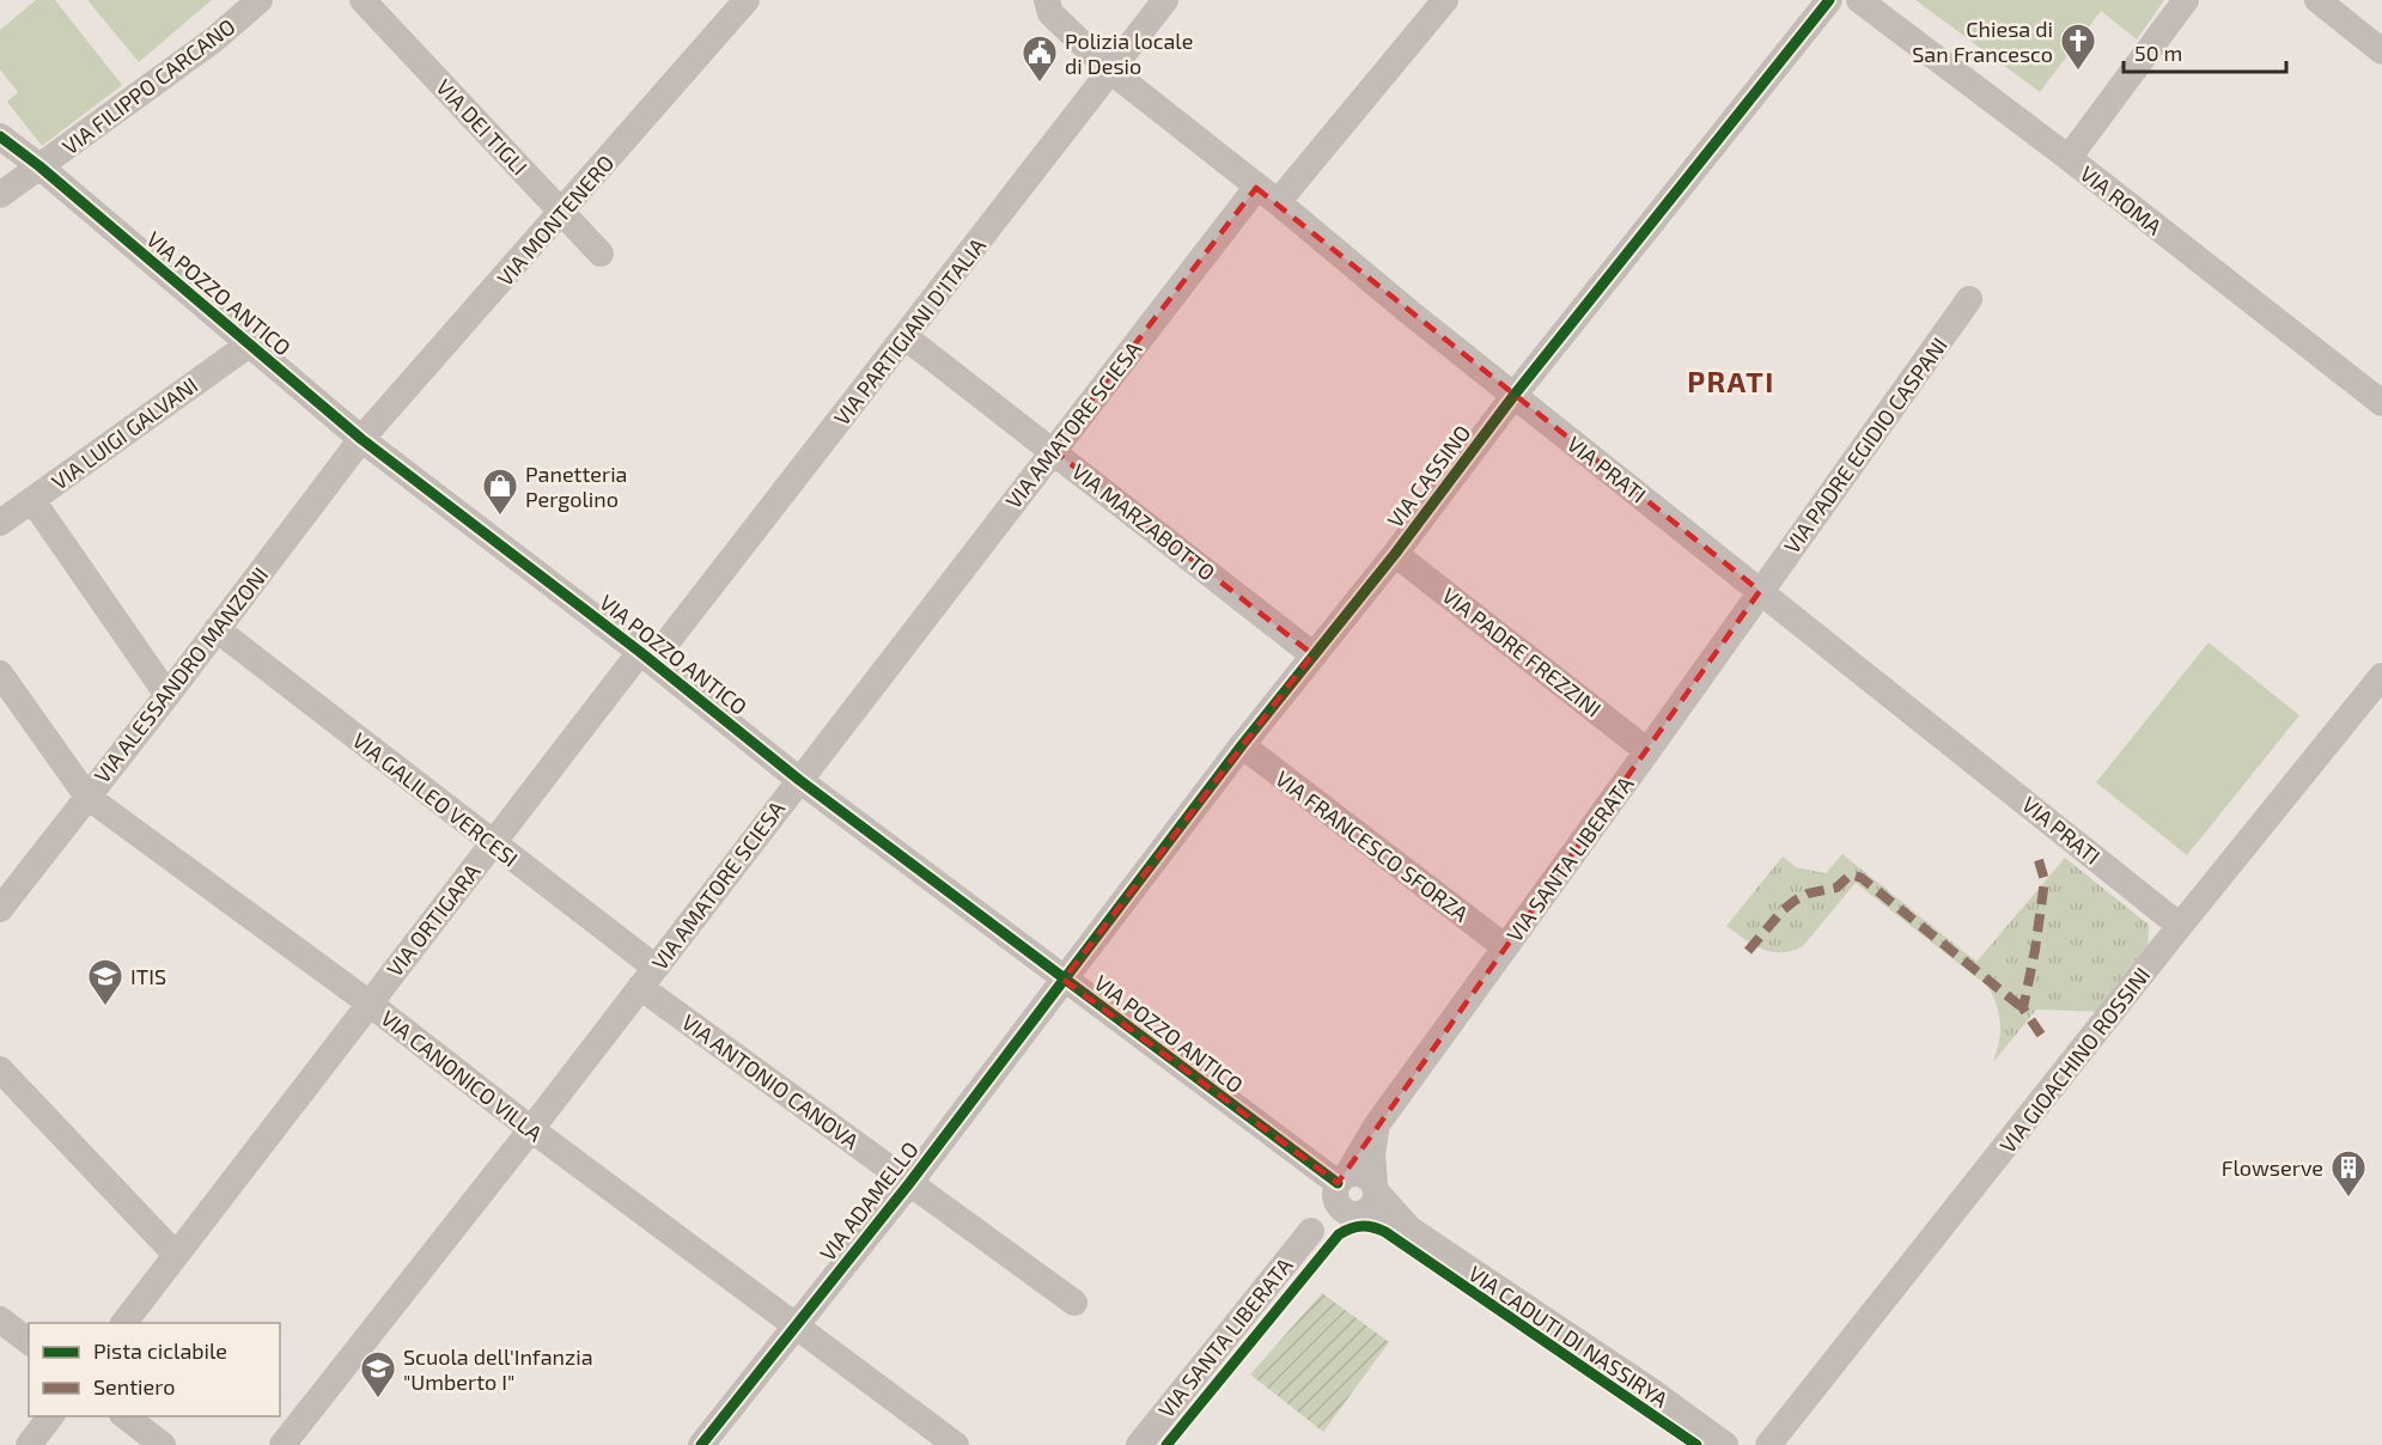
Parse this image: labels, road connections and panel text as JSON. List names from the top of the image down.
{
  "streets": {
    "street": [
      "VIA FILIPPO CARCANO",
      "VIA DEI TIGLI",
      "VIA ROMA",
      "VIA MONTENERO",
      "VIA POZZO ANTICO",
      "VIA PARTIGIANI D'ITALIA",
      "VIA AMATORE SCIESA",
      "VIA LUIGI GALVANI",
      "VIA PADRE EGIDIO CASPANI",
      "VIA PRATI",
      "VIA CASSINO",
      "VIA MARZABOTTO",
      "VIA PADRE FREZZINI",
      "VIA ALESSANDRO MANZONI",
      "VIA GALILEO VERCESI",
      "VIA FRANCESCO SFORZA",
      "VIA SANTA LIBERATA",
      "VIA ORTIGARA",
      "VIA GIOACHINO ROSSINI",
      "VIA CANONICO VILLA",
      "VIA ANTONIO CANOVA",
      "VIA ADAMELLO",
      "VIA CADUTI DI NASSIRYA"
    ]
  },
  "crossings": [
    ["VIA FILIPPO CARCANO", "VIA POZZO ANTICO"],
    ["VIA DEI TIGLI", "VIA MONTENERO"],
    ["VIA MONTENERO", "VIA POZZO ANTICO"],
    ["VIA MONTENERO", "VIA ALESSANDRO MANZONI"],
    ["VIA POZZO ANTICO", "VIA PARTIGIANI D'ITALIA"],
    ["VIA POZZO ANTICO", "VIA AMATORE SCIESA"],
    ["VIA POZZO ANTICO", "VIA LUIGI GALVANI"],
    ["VIA POZZO ANTICO", "VIA CASSINO"],
    ["VIA POZZO ANTICO", "VIA ALESSANDRO MANZONI"],
    ["VIA POZZO ANTICO", "VIA SANTA LIBERATA"],
    ["VIA POZZO ANTICO", "VIA ORTIGARA"],
    ["VIA POZZO ANTICO", "VIA ADAMELLO"],
    ["VIA PARTIGIANI D'ITALIA", "VIA PRATI"],
    ["VIA PARTIGIANI D'ITALIA", "VIA MARZABOTTO"],
    ["VIA PARTIGIANI D'ITALIA", "VIA ORTIGARA"],
    ["VIA AMATORE SCIESA", "VIA PRATI"],
    ["VIA AMATORE SCIESA", "VIA MARZABOTTO"],
    ["VIA AMATORE SCIESA", "VIA GALILEO VERCESI"],
    ["VIA AMATORE SCIESA", "VIA CANONICO VILLA"],
    ["VIA AMATORE SCIESA", "VIA ANTONIO CANOVA"],
    ["VIA PADRE EGIDIO CASPANI", "VIA PRATI"],
    ["VIA PADRE EGIDIO CASPANI", "VIA SANTA LIBERATA"],
    ["VIA PRATI", "VIA CASSINO"],
    ["VIA PRATI", "VIA SANTA LIBERATA"],
    ["VIA PRATI", "VIA GIOACHINO ROSSINI"],
    ["VIA CASSINO", "VIA MARZABOTTO"],
    ["VIA CASSINO", "VIA PADRE FREZZINI"],
    ["VIA CASSINO", "VIA FRANCESCO SFORZA"],
    ["VIA CASSINO", "VIA ADAMELLO"],
    ["VIA PADRE FREZZINI", "VIA SANTA LIBERATA"],
    ["VIA ALESSANDRO MANZONI", "VIA GALILEO VERCESI"],
    ["VIA ALESSANDRO MANZONI", "VIA CANONICO VILLA"],
    ["VIA GALILEO VERCESI", "VIA ORTIGARA"],
    ["VIA GALILEO VERCESI", "VIA ANTONIO CANOVA"],
    ["VIA FRANCESCO SFORZA", "VIA SANTA LIBERATA"],
    ["VIA ORTIGARA", "VIA CANONICO VILLA"],
    ["VIA CANONICO VILLA", "VIA ADAMELLO"],
    ["VIA ANTONIO CANOVA", "VIA ADAMELLO"]
  ],
  "districts": ["PRATI"],
  "places": {
    "church": ["Chiesa di San Francesco"],
    "public building": ["Polizia locale di Desio"],
    "shop": ["Panetteria Pergolino"],
    "school or university": ["ITIS", "Scuola dell'Infanzia \"Umberto I\""],
    "building": ["Flowserve"]
  },
  "legend": ["Pista ciclabile", "Sentiero"],
  "scale_bar": "50 m"
}
